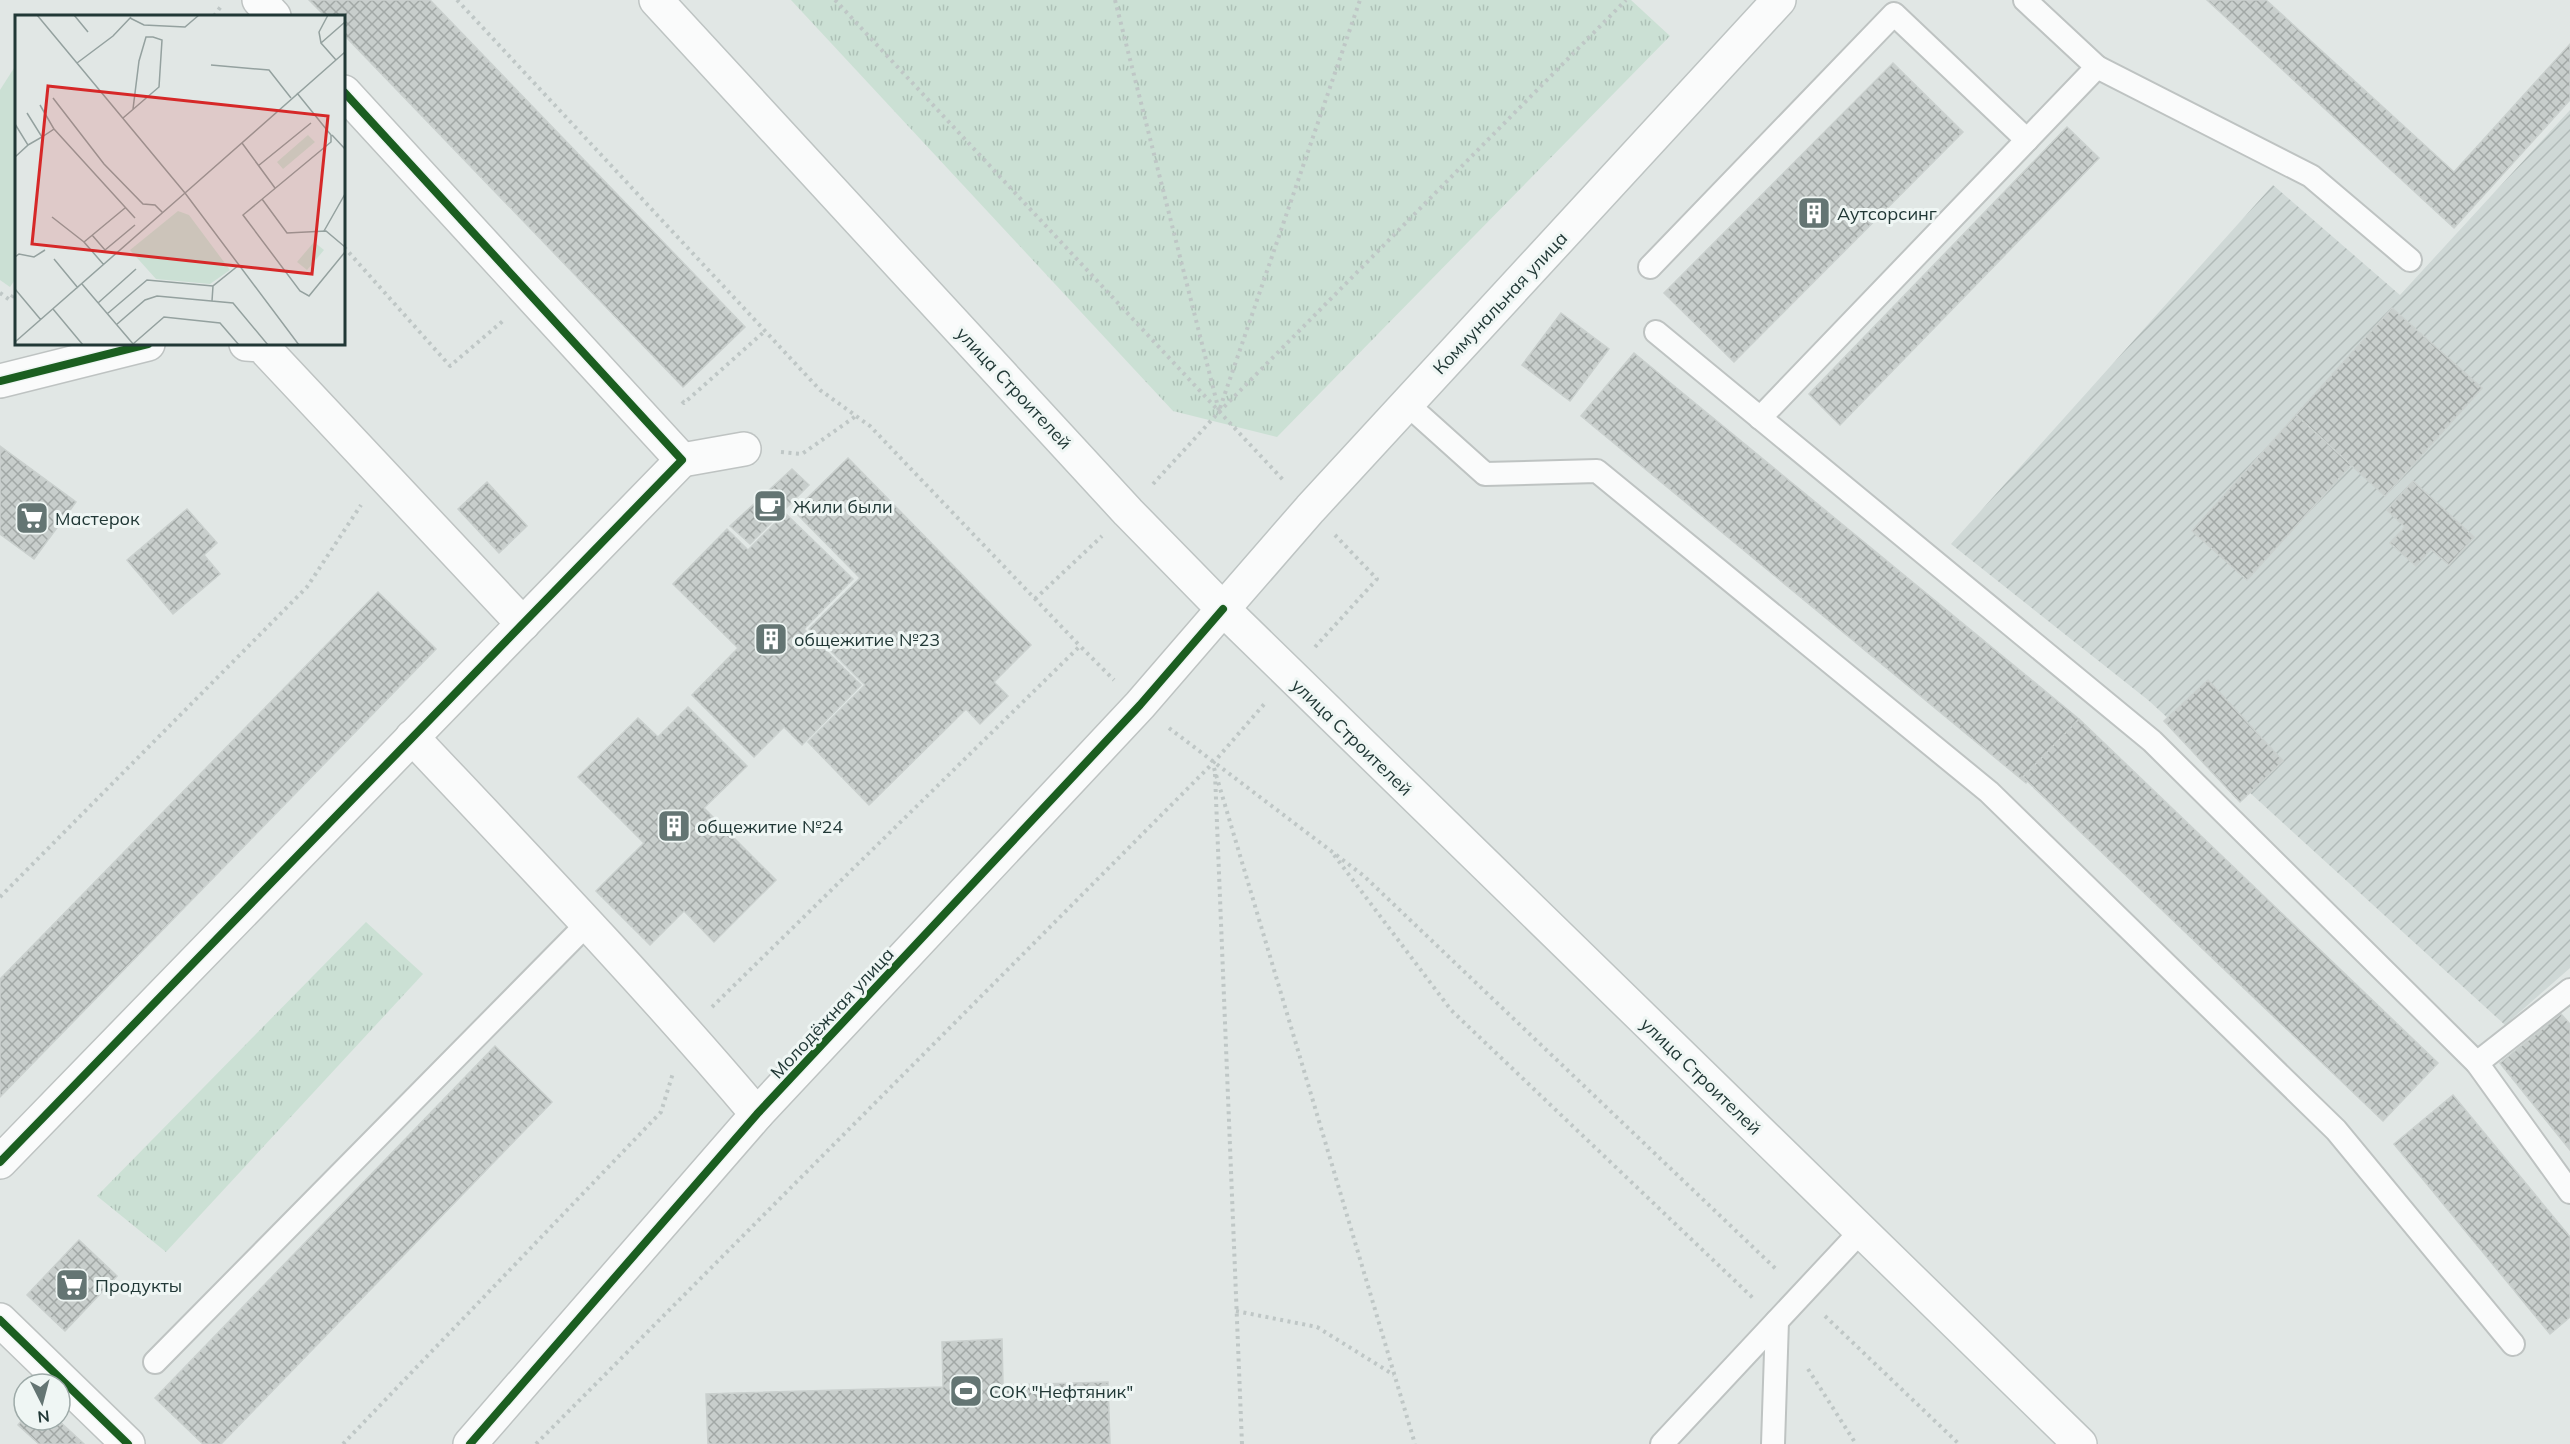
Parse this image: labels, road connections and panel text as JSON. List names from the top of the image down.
{
  "streets": {
    "street": ["Коммунальная улица", "улица Строителей", "Молодёжная улица"]
  },
  "crossings": [
    ["Коммунальная улица", "улица Строителей"],
    ["Коммунальная улица", "Молодёжная улица"],
    ["улица Строителей", "Молодёжная улица"]
  ],
  "places": {
    "building": ["Аутсорсинг", "общежитие №23", "общежитие №24"],
    "cafe": ["Жили были"],
    "supermarket": ["Мастерок", "Продукты"],
    "sports": ["СОК \"Нефтяник\""]
  },
  "north": "bottom"
}
